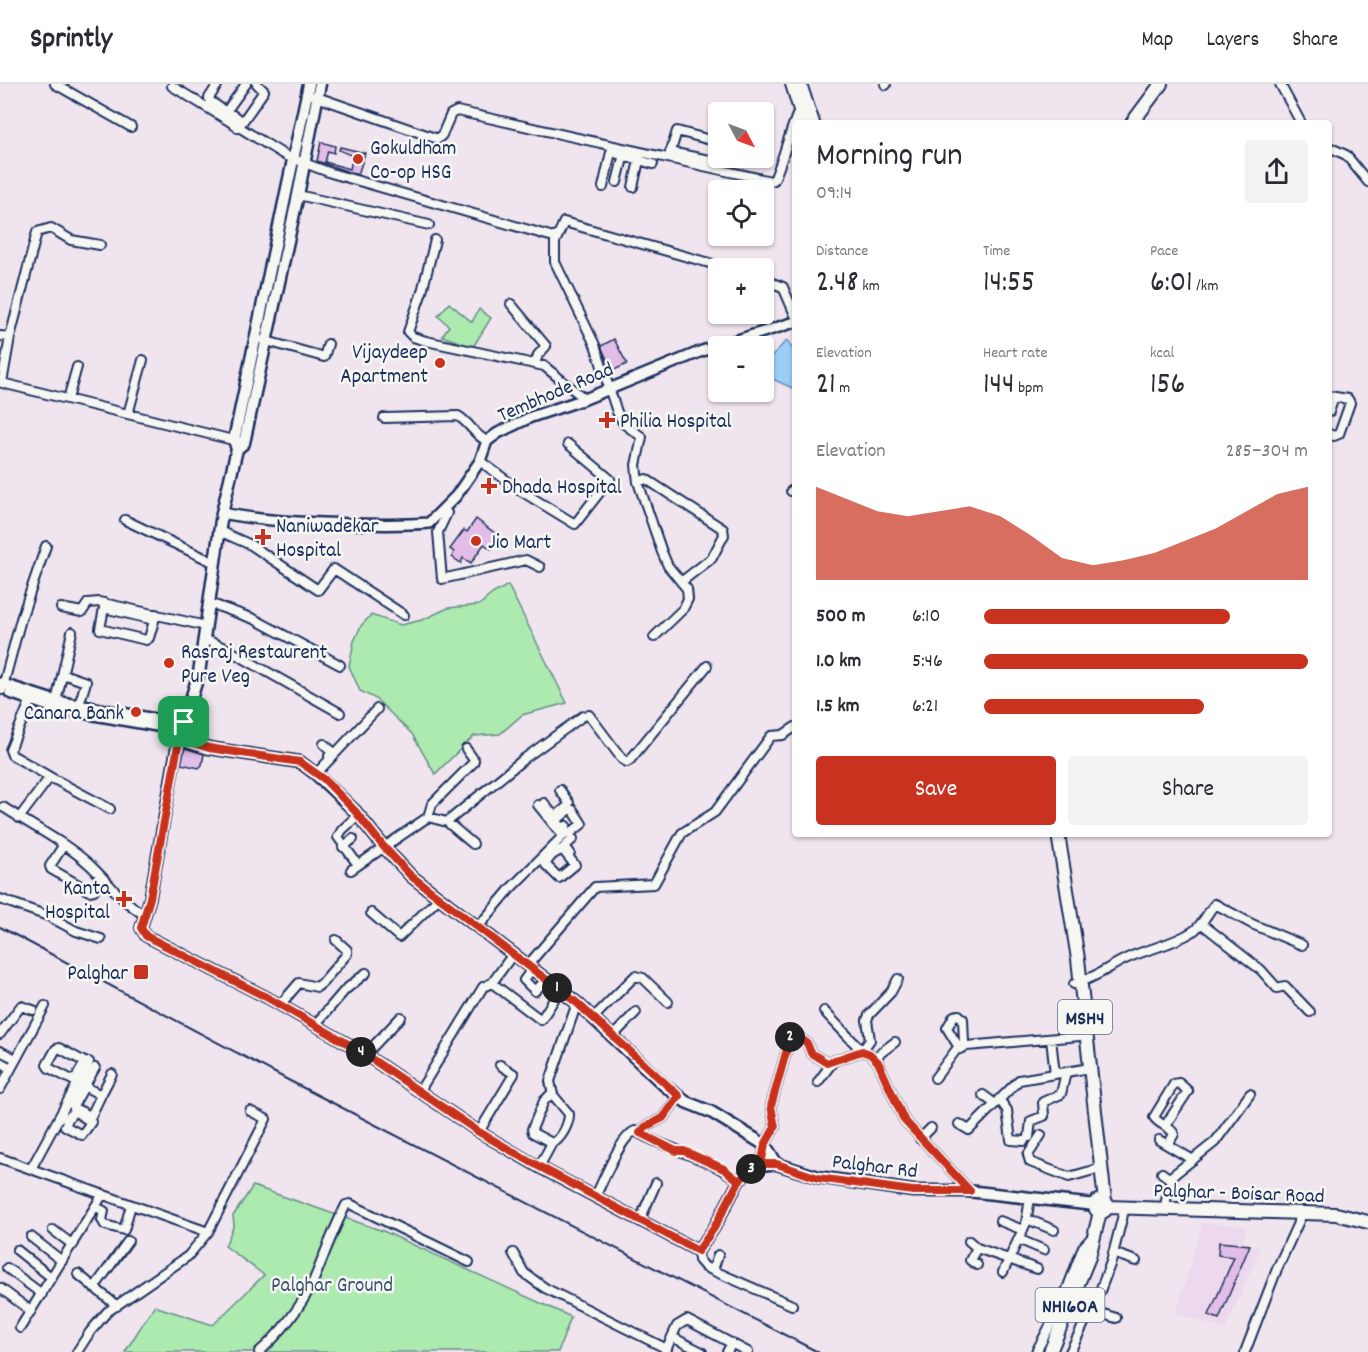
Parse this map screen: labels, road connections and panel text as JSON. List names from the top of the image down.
{
  "streets": {
    "main road": [
      "MSH4",
      "Palghar Rd",
      "Palghar - Boisar Road",
      "NH160A"
    ],
    "street": ["Tembhode Road"]
  },
  "crossings": [
    ["MSH4", "Palghar Rd"],
    ["MSH4", "Palghar - Boisar Road"],
    ["MSH4", "NH160A"],
    ["Palghar Rd", "Palghar - Boisar Road"],
    ["Palghar Rd", "NH160A"],
    ["Palghar - Boisar Road", "NH160A"]
  ],
  "parks": ["Palghar Ground"],
  "places": {
    "other": [
      "Gokuldham Co-op HSG",
      "Vijaydeep Apartment",
      "Jio Mart",
      "Rasraj Restaurent Pure Veg",
      "Canara Bank"
    ],
    "health": [
      "Philia Hospital",
      "Dhada Hospital",
      "Naniwadekar Hospital",
      "Kanta Hospital"
    ],
    "transit": ["Palghar"]
  },
  "north": "bottom right",
  "page": {
    "header": "Sprintly",
    "nav": ["Map", "Layers", "Share"],
    "map_buttons": ["+", "−"],
    "heading": ["Morning run", "09:14"],
    "stats": [
      ["Distance", "2.48 km"],
      ["Time", "14:55"],
      ["Pace", "6:01 /km"],
      ["Elevation", "21 m"],
      ["Heart rate", "144 bpm"],
      ["kcal", "156"]
    ],
    "chart": ["Elevation", "285–304 m"],
    "list": [
      {
        "name": "500 m",
        "note": "6:10"
      },
      {
        "name": "1.0 km",
        "note": "5:46"
      },
      {
        "name": "1.5 km",
        "note": "6:21"
      }
    ],
    "buttons": ["Save", "Share"],
    "pins": [
      "1",
      "2",
      "4",
      "3"
    ]
  }
}
